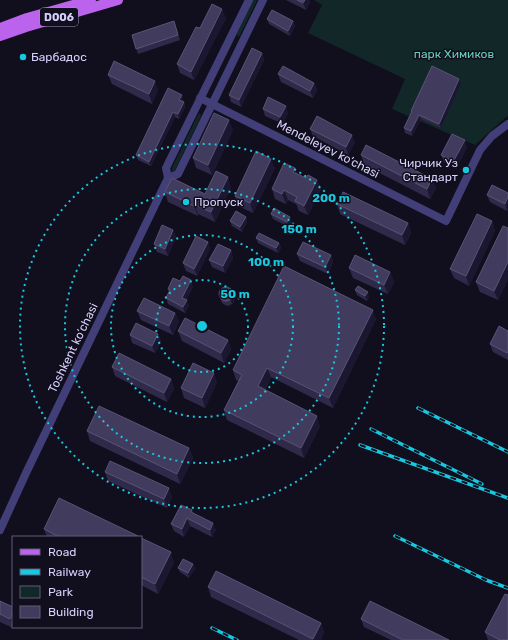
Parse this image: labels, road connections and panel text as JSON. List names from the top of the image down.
{
  "streets": {
    "main road": ["D006"],
    "street": ["Mendeleyev ko‘chasi", "Toshkent ko‘chasi"]
  },
  "crossings": [
    ["Mendeleyev ko‘chasi", "Toshkent ko‘chasi"]
  ],
  "parks": ["парк Химиков"],
  "places": ["Барбадос", "Чирчик Уз Стандарт", "Пропуск"],
  "legend": [
    "Road",
    "Railway",
    "Park",
    "Building"
  ],
  "rings": [
    "200 m",
    "150 m",
    "100 m",
    "50 m"
  ]
}
